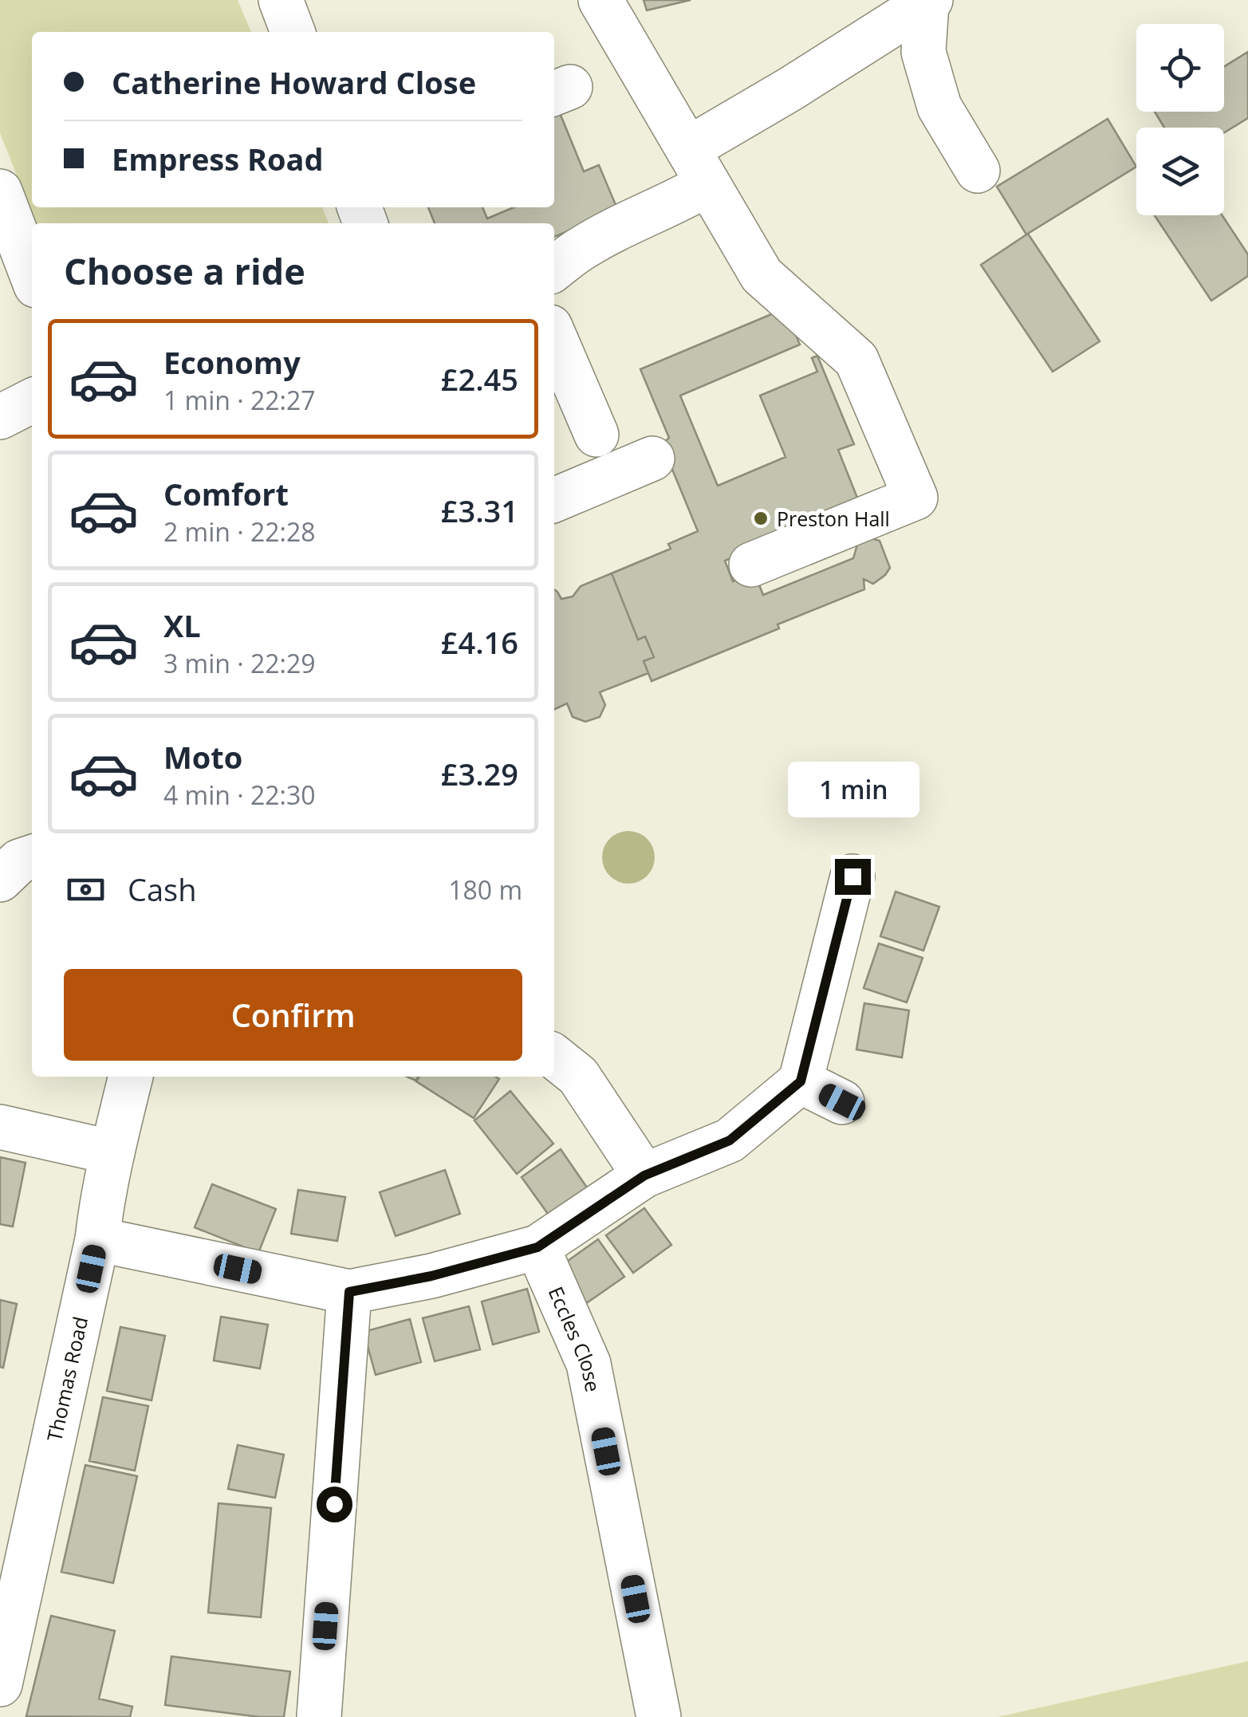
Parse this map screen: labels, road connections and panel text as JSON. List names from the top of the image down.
{
  "streets": {
    "street": ["Eccles Close", "Thomas Road"]
  },
  "places": ["Preston Hall"],
  "page": {
    "banner": ["Catherine Howard Close", "Empress Road"],
    "heading": "Choose a ride",
    "list": [
      {
        "name": "Economy",
        "note": "1 min · 22:27",
        "value": "£2.45"
      },
      {
        "name": "Comfort",
        "note": "2 min · 22:28",
        "value": "£3.31"
      },
      {
        "name": "XL",
        "note": "3 min · 22:29",
        "value": "£4.16"
      },
      {
        "name": "Moto",
        "note": "4 min · 22:30",
        "value": "£3.29"
      }
    ],
    "bubble": "1 min",
    "pay": ["Cash", "180 m"],
    "buttons": "Confirm"
  }
}
